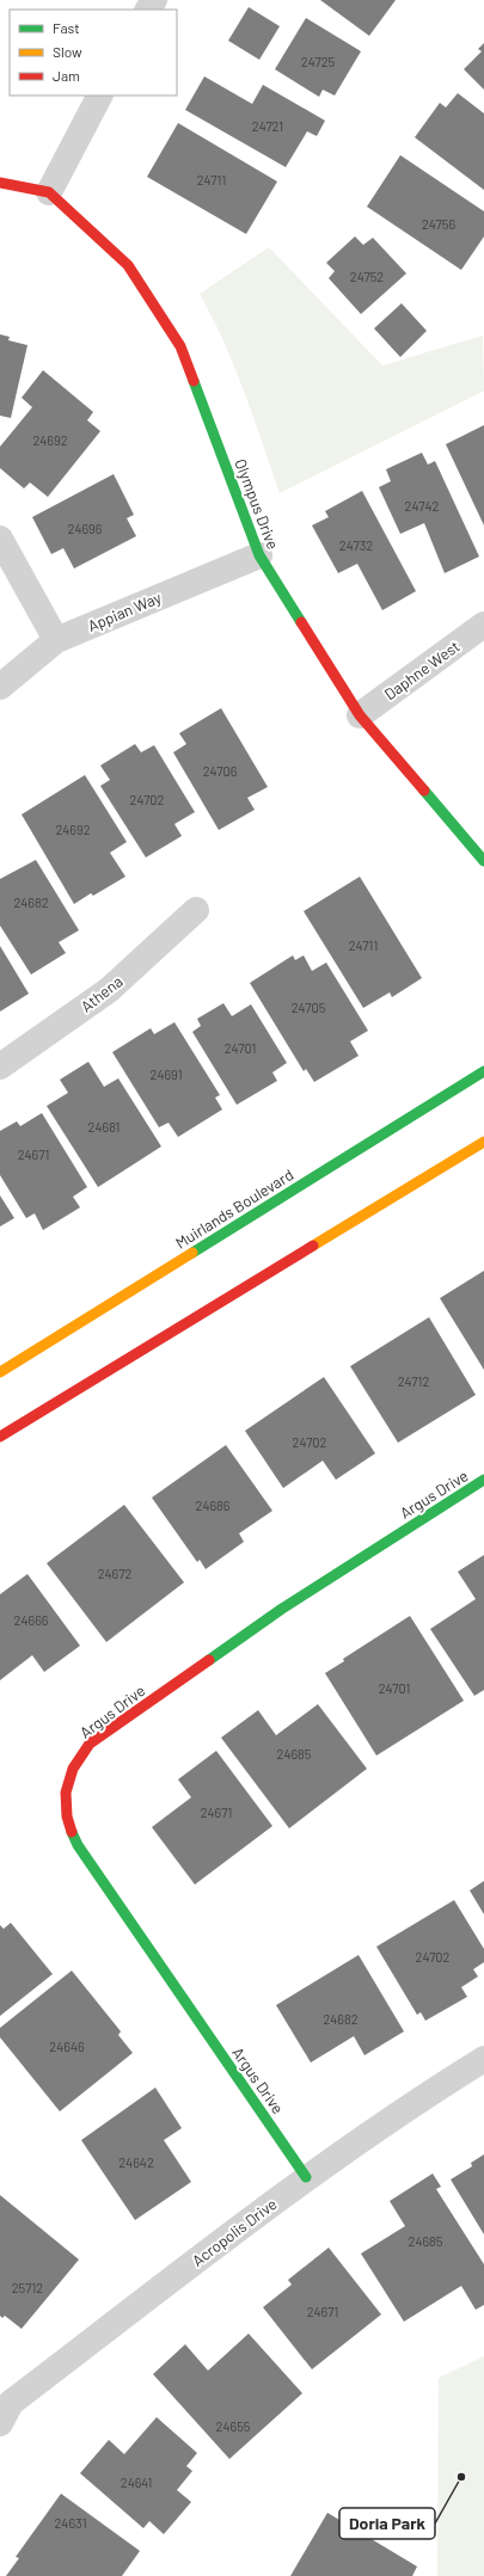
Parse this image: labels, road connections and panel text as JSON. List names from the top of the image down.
{
  "streets": {
    "street": [
      "Olympus Drive",
      "Appian Way",
      "Daphne West",
      "Athena",
      "Muirlands Boulevard",
      "Argus Drive",
      "Acropolis Drive"
    ]
  },
  "crossings": [
    ["Olympus Drive", "Appian Way"],
    ["Olympus Drive", "Daphne West"],
    ["Argus Drive", "Acropolis Drive"]
  ],
  "places": ["Doria Park"],
  "house_numbers": [
    "24725",
    "24721",
    "24711",
    "24756",
    "24752",
    "24692",
    "24742",
    "24696",
    "24732",
    "24706",
    "24702",
    "24692",
    "24682",
    "24711",
    "24705",
    "24701",
    "24691",
    "24681",
    "24671",
    "24712",
    "24702",
    "24686",
    "24672",
    "24666",
    "24701",
    "24685",
    "24671",
    "24702",
    "24682",
    "24646",
    "24642",
    "24685",
    "25712",
    "24671",
    "24655",
    "24641",
    "24631"
  ],
  "legend": ["Fast", "Slow", "Jam"]
}
